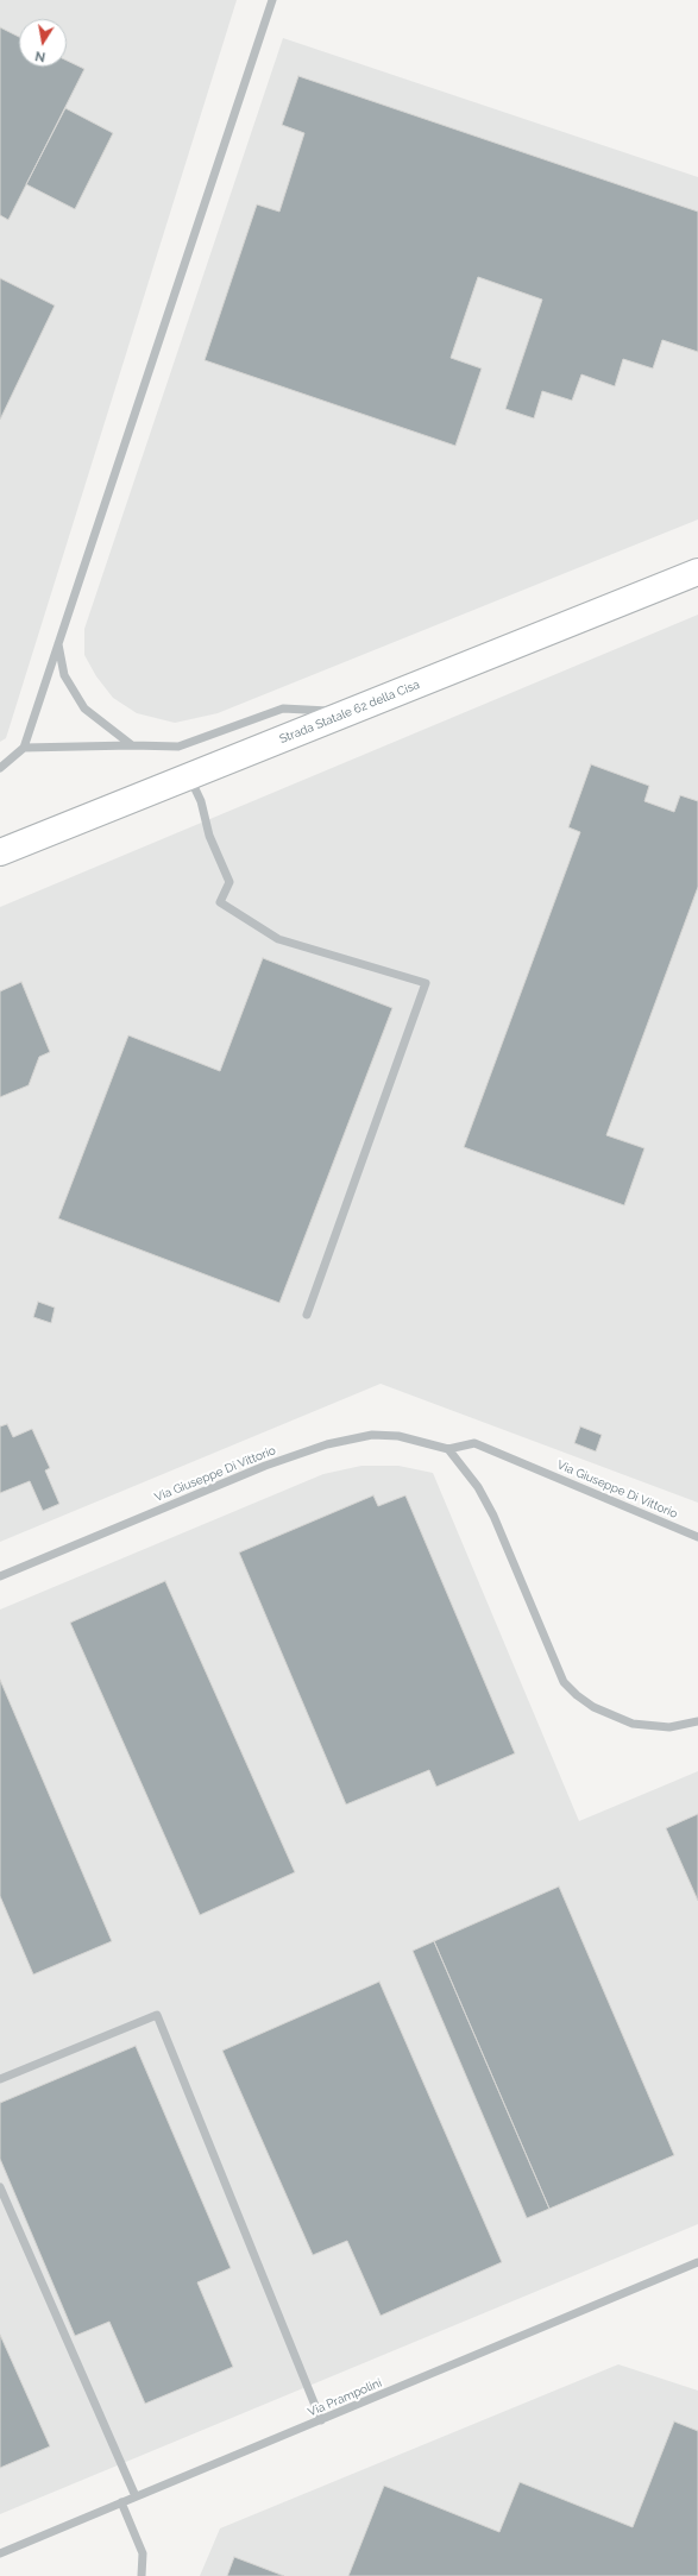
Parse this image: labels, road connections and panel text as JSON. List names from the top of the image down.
{
  "streets": {
    "main road": ["Strada Statale 62 della Cisa"],
    "street": ["Via Giuseppe Di Vittorio", "Via Prampolini"]
  },
  "north": "bottom"
}
